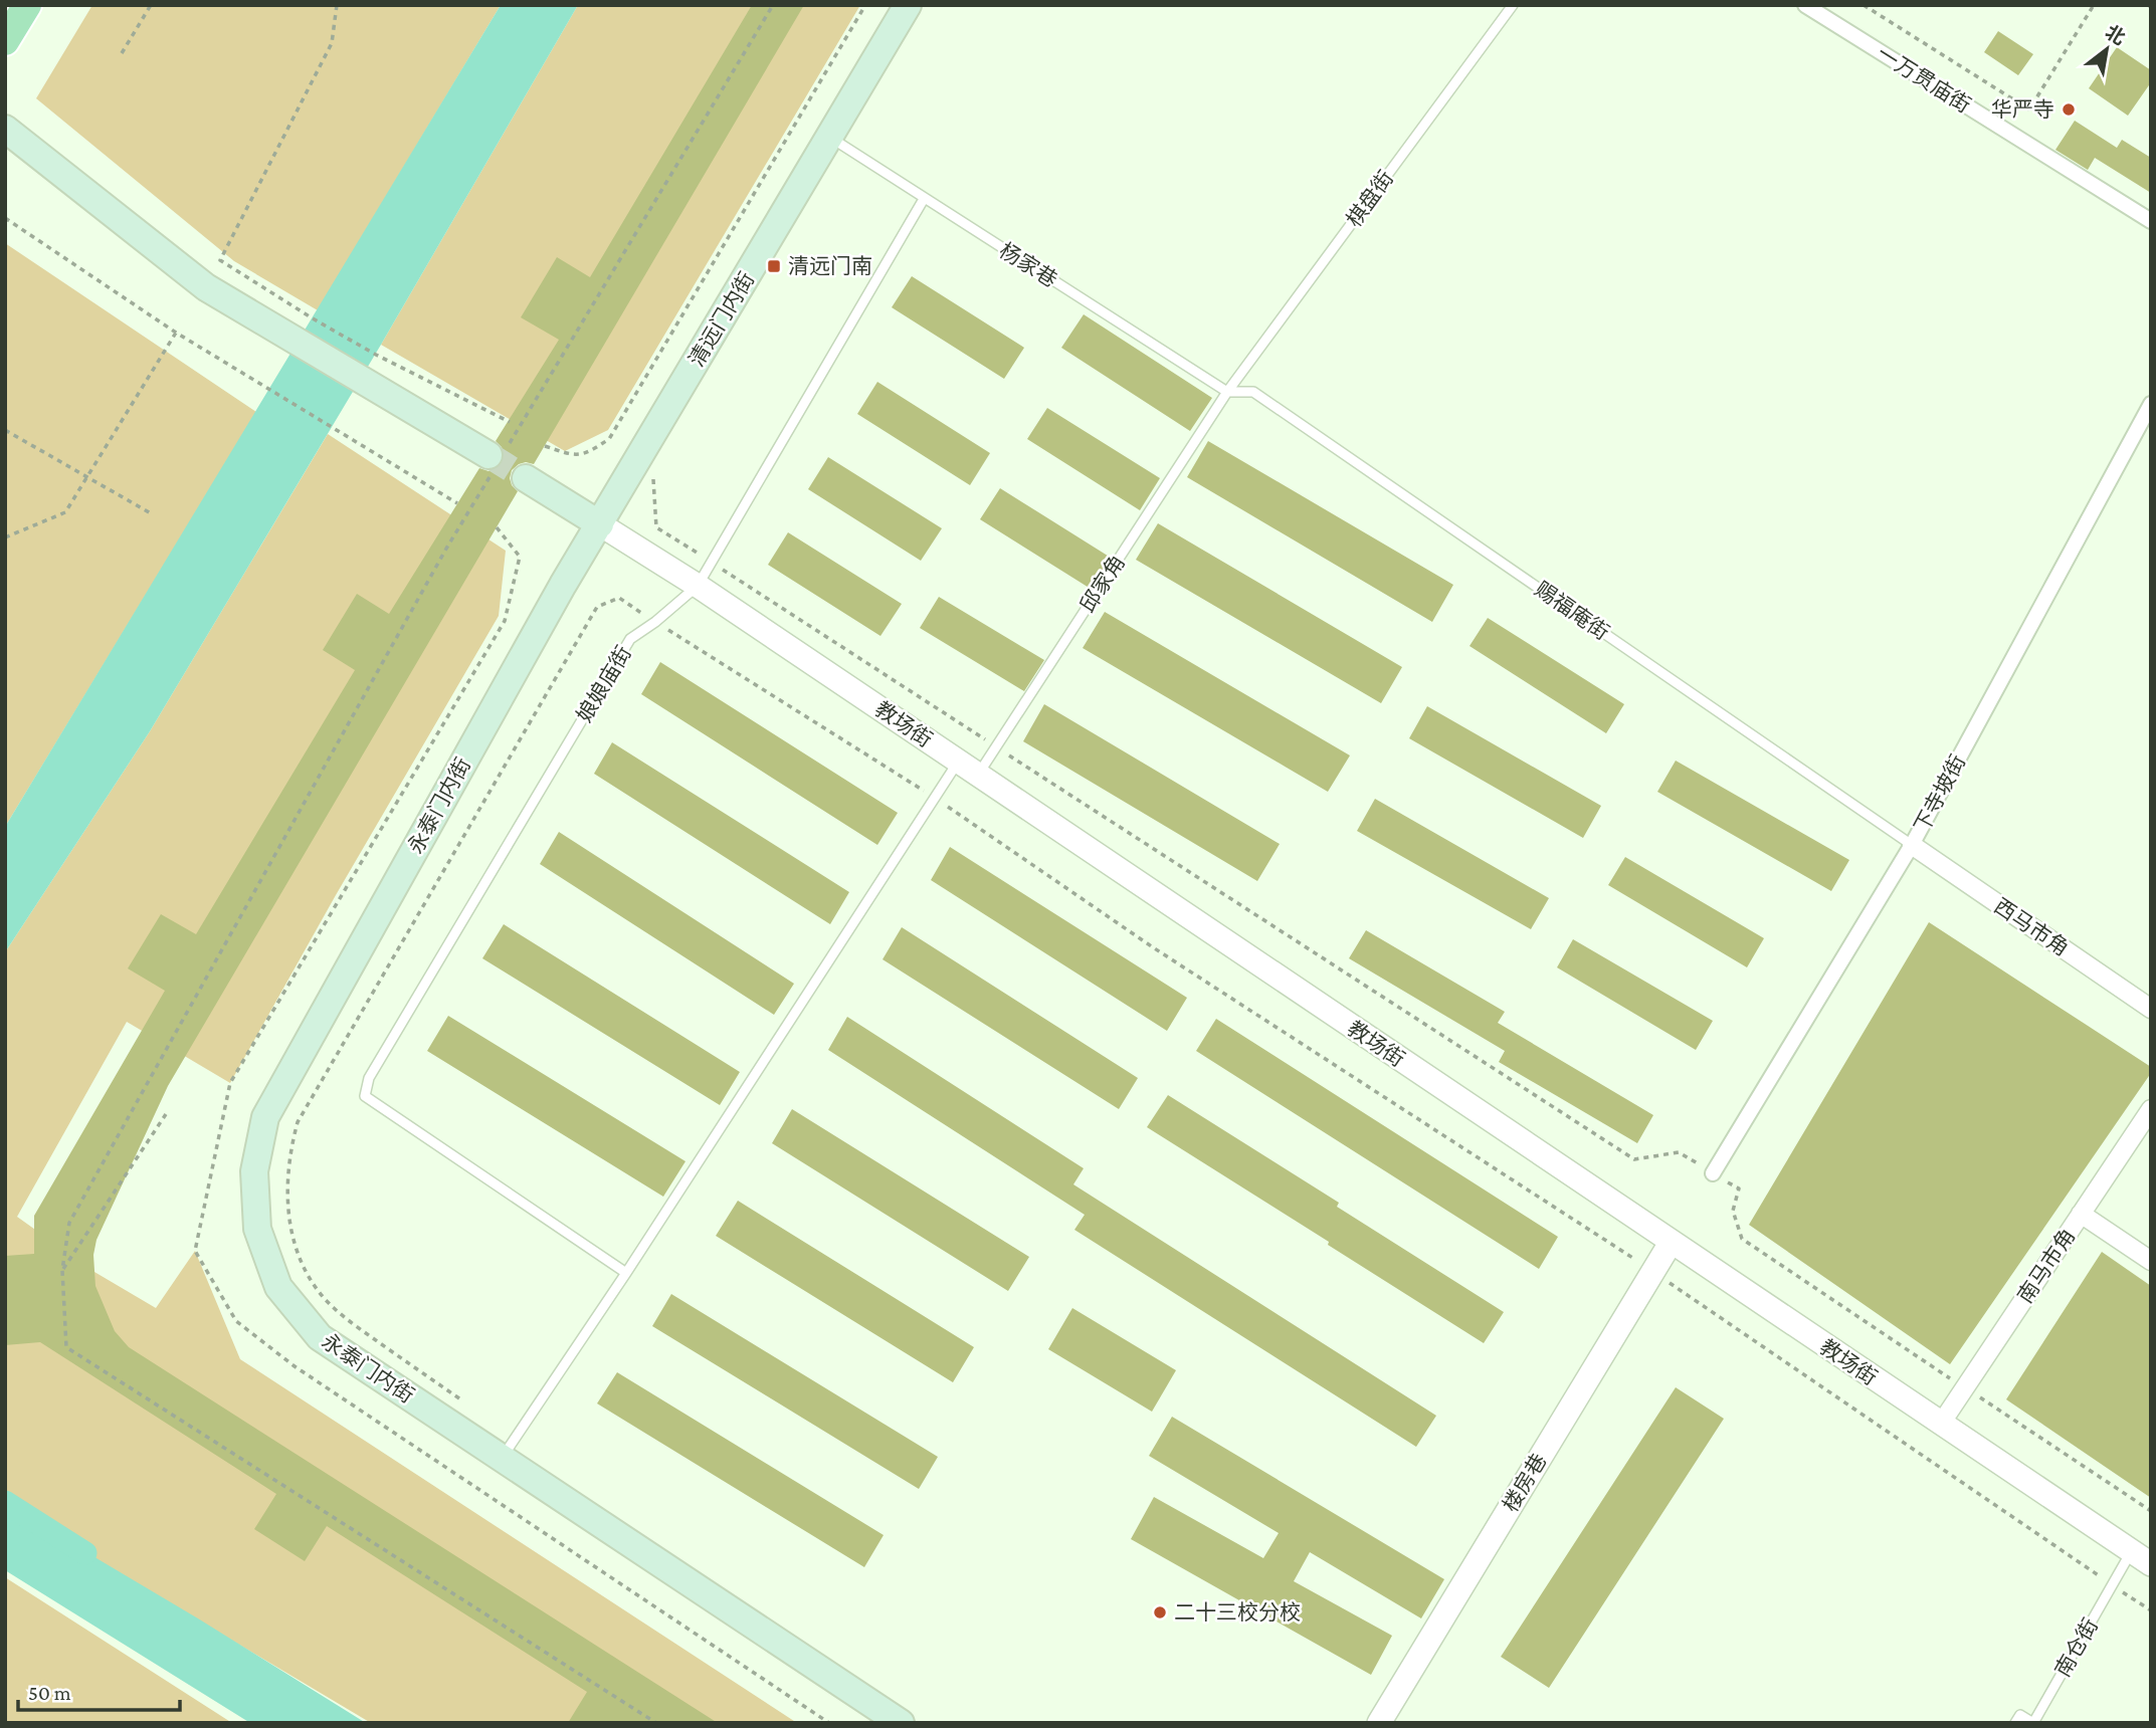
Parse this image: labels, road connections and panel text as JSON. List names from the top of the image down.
{
  "streets": {
    "main road": ["清远门内街", "永泰门内街"],
    "street": [
      "一万贯庙街",
      "教场街",
      "下寺坡街",
      "西马市角",
      "南马市角",
      "楼房巷"
    ],
    "lane": [
      "棋盘街",
      "杨家巷",
      "邱家角",
      "赐福庵街",
      "娘娘庙街",
      "南仓街"
    ]
  },
  "crossings": [
    ["棋盘街", "杨家巷"],
    ["棋盘街", "邱家角"],
    ["棋盘街", "赐福庵街"],
    ["杨家巷", "清远门内街"],
    ["杨家巷", "邱家角"],
    ["杨家巷", "赐福庵街"],
    ["杨家巷", "娘娘庙街"],
    ["清远门内街", "教场街"],
    ["清远门内街", "永泰门内街"],
    ["邱家角", "赐福庵街"],
    ["邱家角", "教场街"],
    ["赐福庵街", "下寺坡街"],
    ["赐福庵街", "西马市角"],
    ["娘娘庙街", "教场街"],
    ["教场街", "永泰门内街"],
    ["教场街", "南马市角"],
    ["教场街", "楼房巷"],
    ["教场街", "南仓街"],
    ["下寺坡街", "西马市角"]
  ],
  "places": {
    "other": ["华严寺", "二十三校分校"],
    "transit": ["清远门南"]
  },
  "scale_bar": "50 m",
  "north": "top right"
}
